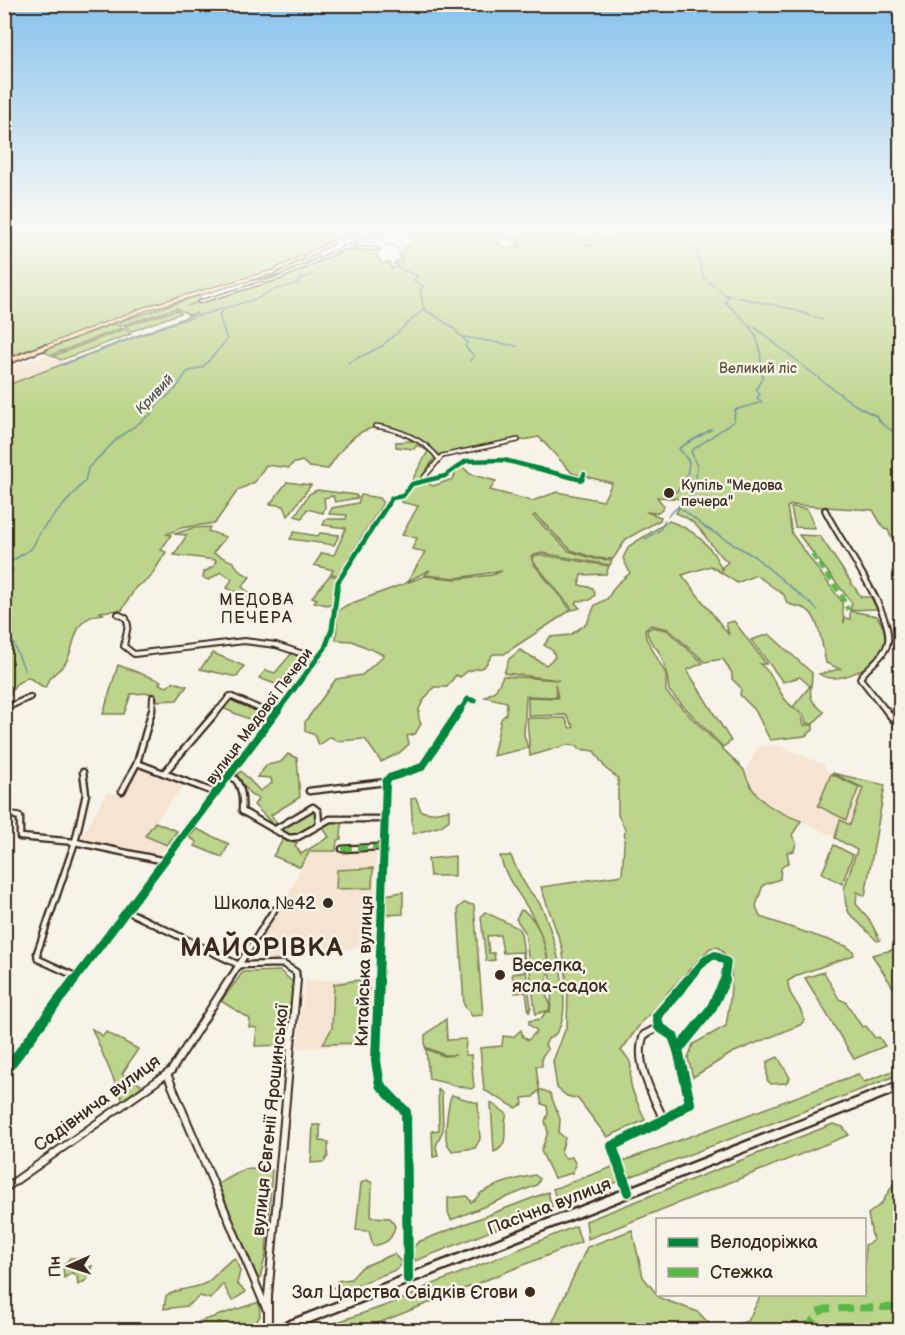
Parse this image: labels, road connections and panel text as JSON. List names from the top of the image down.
{
  "streets": {
    "main road": ["Пасічна вулиця"],
    "street": [
      "вулиця Медової Печери",
      "Китайська вулиця",
      "Садівнича вулиця",
      "вулиця Євгенії Ярошинської"
    ]
  },
  "crossings": [
    ["Китайська вулиця", "Пасічна вулиця"],
    ["Садівнича вулиця", "вулиця Євгенії Ярошинської"]
  ],
  "districts": ["МЕДОВА ПЕЧЕРА", "МАЙОРІВКА"],
  "water": ["Кривий"],
  "parks": ["Великий ліс"],
  "places": [
    "Купіль \"Медова печера\"",
    "Школа №42",
    "Веселка, ясла-садок",
    "Зал Царства Свідків Єгови"
  ],
  "legend": ["Велодоріжка", "Стежка"],
  "north": "left"
}
